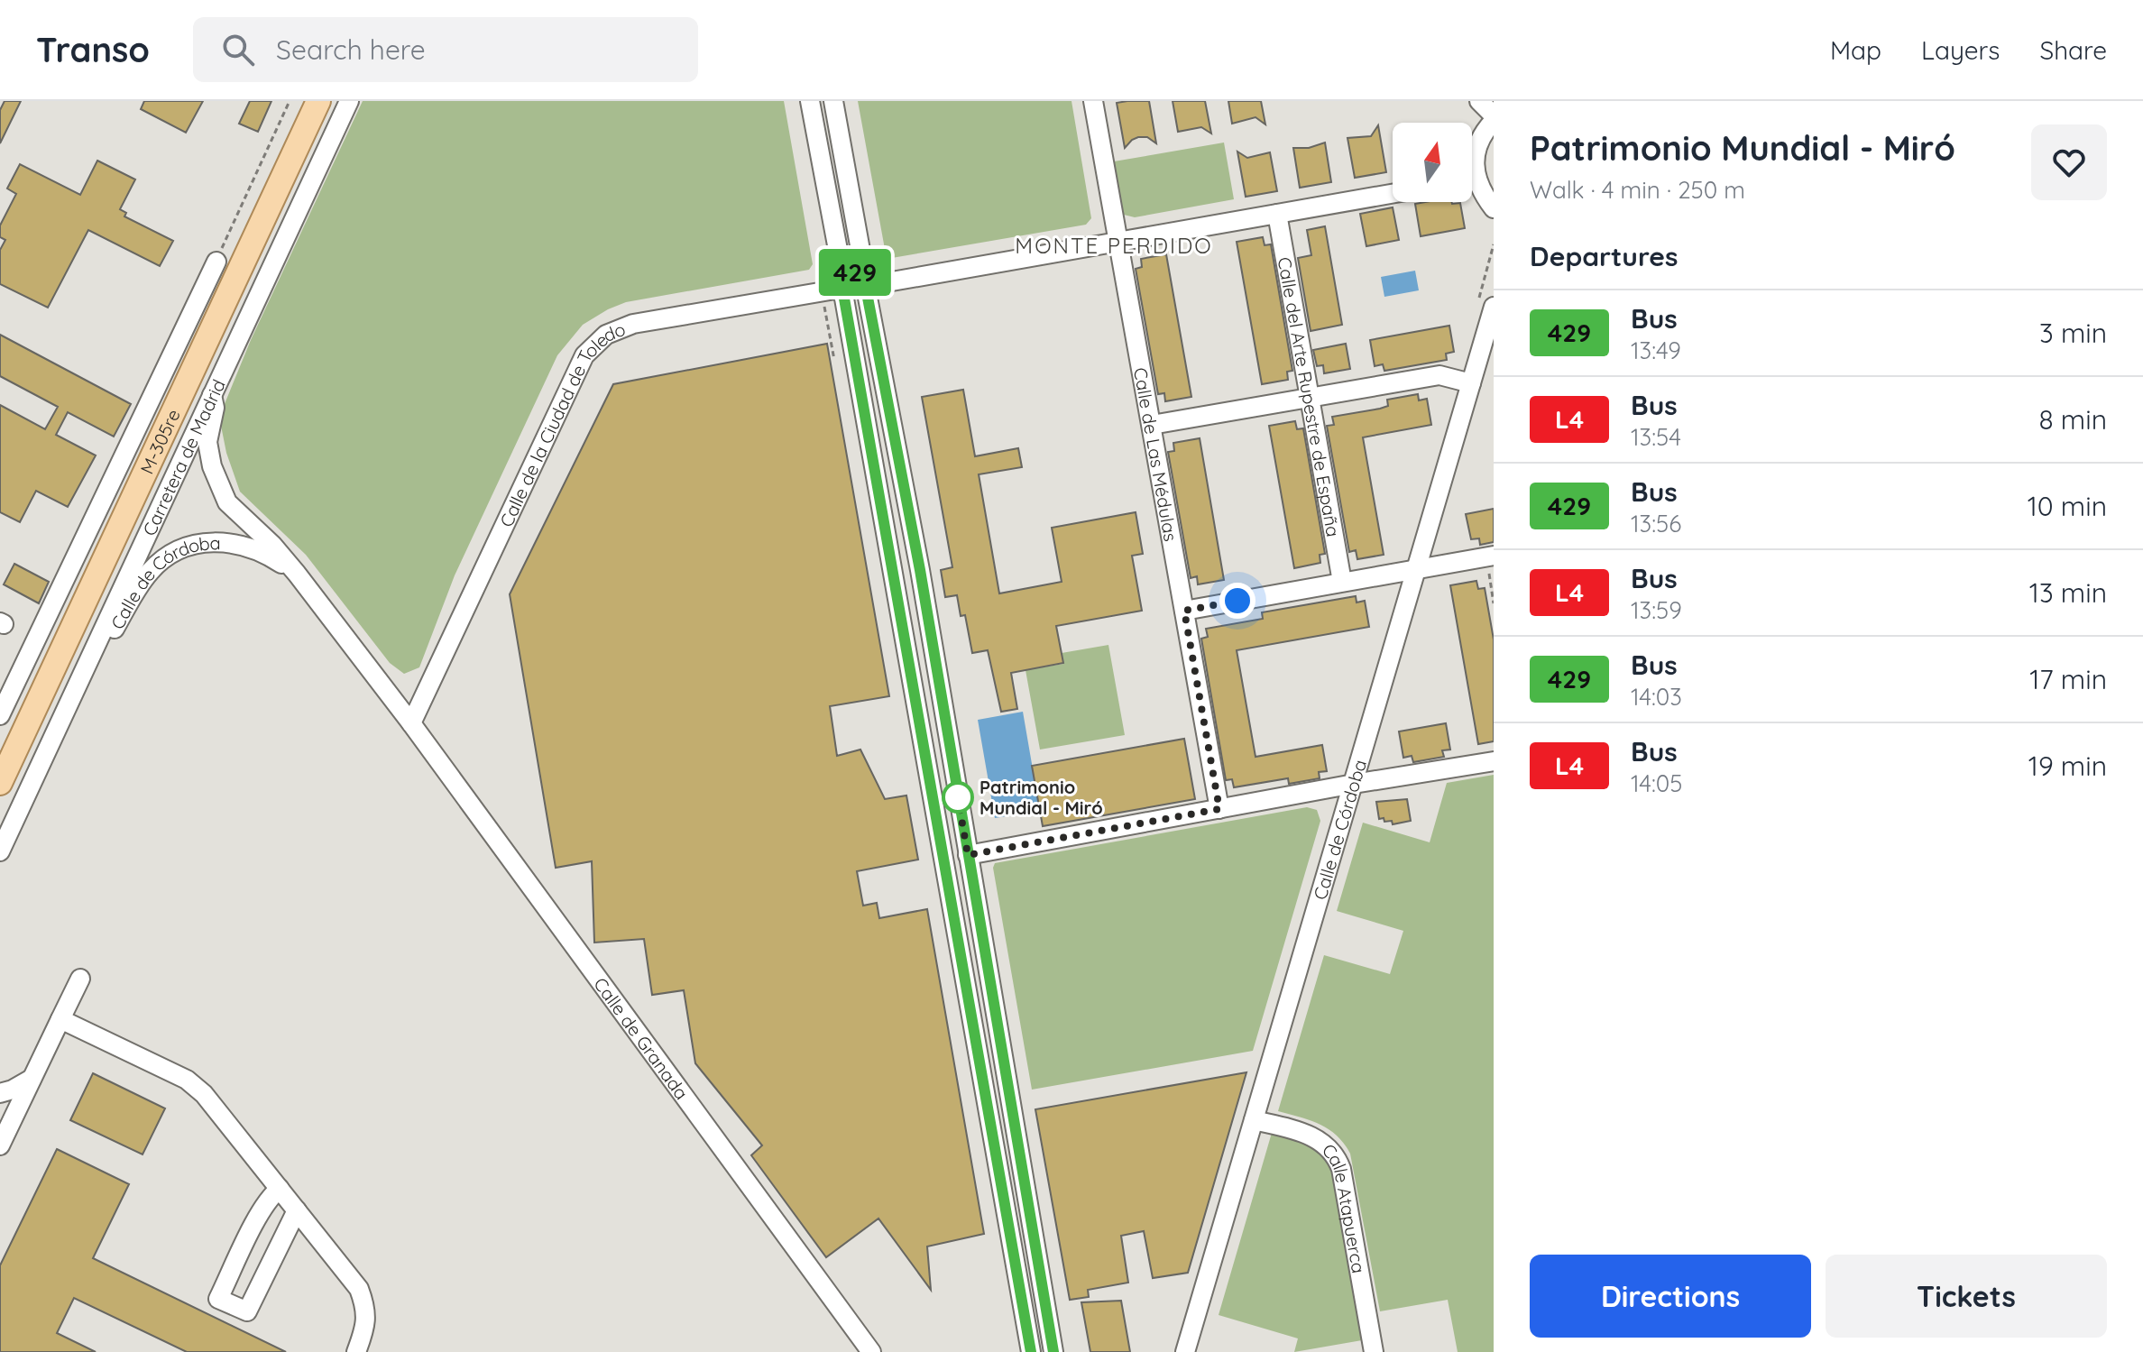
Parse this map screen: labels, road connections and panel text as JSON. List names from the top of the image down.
{
  "streets": {
    "main road": ["M-305re"],
    "street": [
      "Calle del Arte Rupestre de España",
      "Calle de la Ciudad de Toledo",
      "Calle de Las Médulas",
      "Carretera de Madrid",
      "Calle de Córdoba",
      "Calle de Granada",
      "Calle Atapuerca"
    ]
  },
  "crossings": [
    ["Calle de la Ciudad de Toledo", "Calle de Córdoba"],
    ["Calle de la Ciudad de Toledo", "Calle de Granada"],
    ["Carretera de Madrid", "Calle de Córdoba"],
    ["Calle de Córdoba", "Calle de Granada"],
    ["Calle de Córdoba", "Calle Atapuerca"]
  ],
  "districts": ["MONTE PERDIDO"],
  "places": ["Patrimonio Mundial - Miró"],
  "lines": ["bus line 429"],
  "north": "top",
  "page": {
    "header": "Transo",
    "search": "Search here",
    "nav": ["Map", "Layers", "Share"],
    "on_map": "429",
    "heading": [
      ["Patrimonio Mundial - Miró", "Walk · 4 min · 250 m"],
      "Departures"
    ],
    "list": [
      {
        "mark": "429",
        "name": "Bus",
        "note": "13:49",
        "value": "3 min"
      },
      {
        "mark": "L4",
        "name": "Bus",
        "note": "13:54",
        "value": "8 min"
      },
      {
        "mark": "429",
        "name": "Bus",
        "note": "13:56",
        "value": "10 min"
      },
      {
        "mark": "L4",
        "name": "Bus",
        "note": "13:59",
        "value": "13 min"
      },
      {
        "mark": "429",
        "name": "Bus",
        "note": "14:03",
        "value": "17 min"
      },
      {
        "mark": "L4",
        "name": "Bus",
        "note": "14:05",
        "value": "19 min"
      }
    ],
    "buttons": ["Directions", "Tickets"]
  }
}
